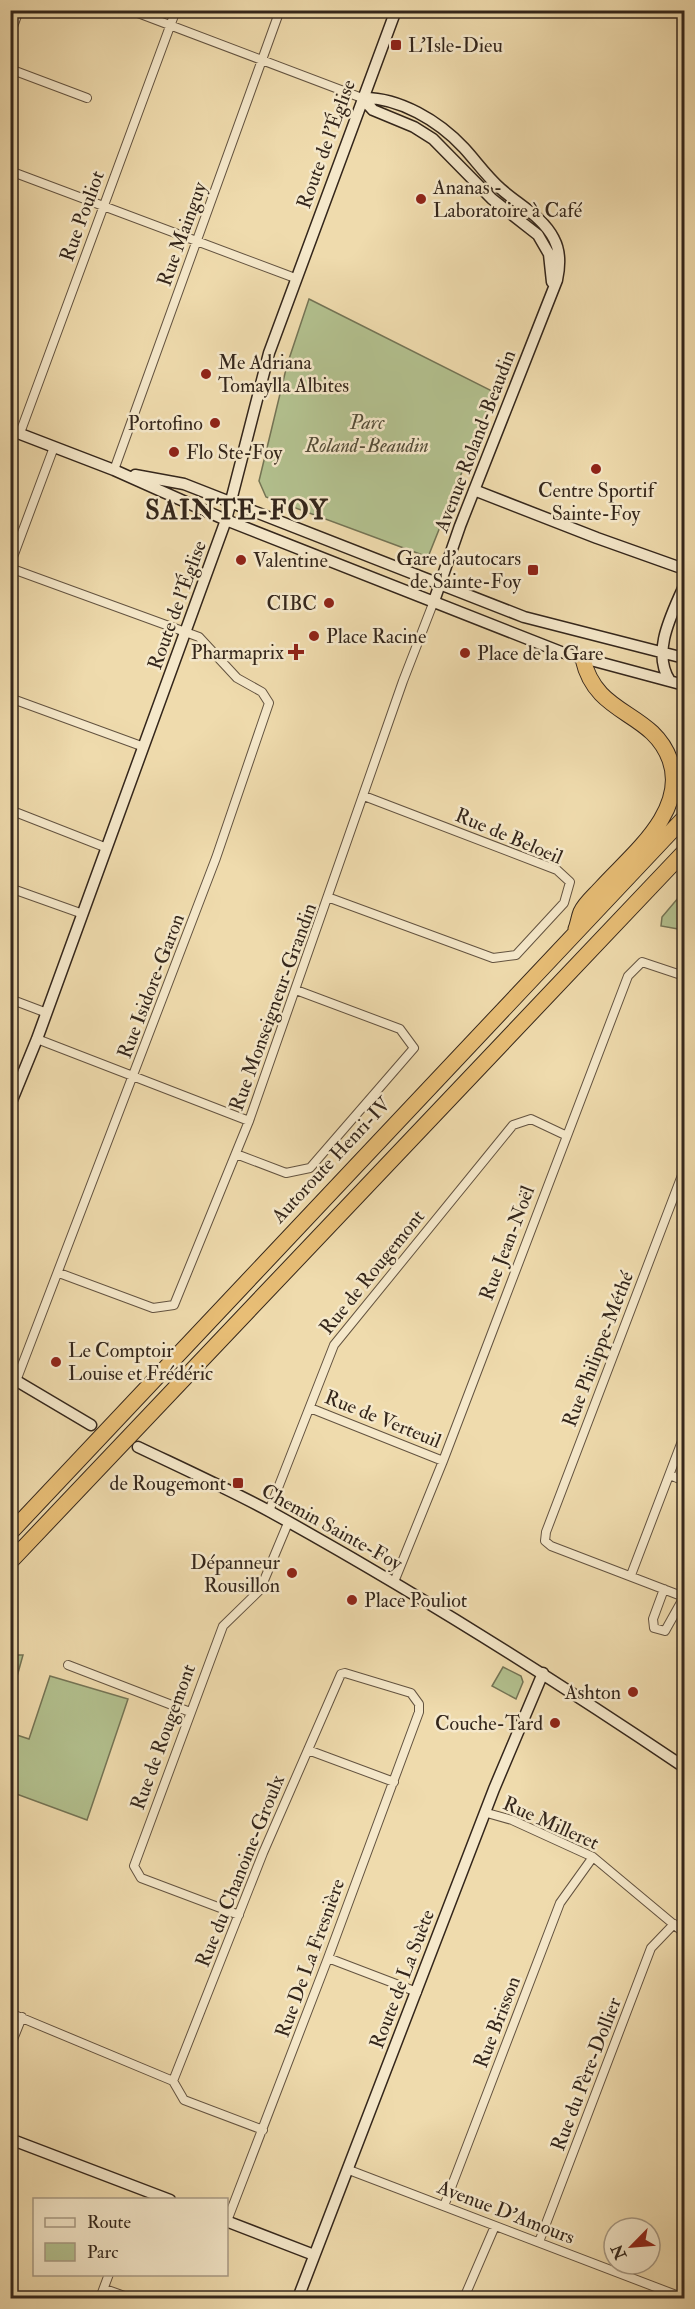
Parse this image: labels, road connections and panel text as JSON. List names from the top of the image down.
{
  "streets": {
    "highway": ["Autoroute Henri-IV"],
    "main road": [
      "Route de l'Église",
      "Avenue Roland-Beaudin",
      "Chemin Sainte-Foy",
      "Route de La Suète"
    ],
    "street": [
      "Rue Pouliot",
      "Rue Mainguy",
      "Rue de Beloeil",
      "Rue Isidore-Garon",
      "Rue Monseigneur-Grandin",
      "Rue Jean-Noël",
      "Rue de Rougemont",
      "Rue Philippe-Méthé",
      "Rue de Verteuil",
      "Rue Milleret",
      "Rue du Chanoine-Groulx",
      "Rue De La Fresnière",
      "Rue Brisson",
      "Rue du Père-Dollier",
      "Avenue D'Amours"
    ]
  },
  "crossings": [
    ["Route de l'Église", "Avenue Roland-Beaudin"],
    ["Route de l'Église", "Rue Isidore-Garon"],
    ["Avenue Roland-Beaudin", "Rue Monseigneur-Grandin"],
    ["Rue de Beloeil", "Rue Monseigneur-Grandin"],
    ["Rue Isidore-Garon", "Rue Monseigneur-Grandin"],
    ["Rue Jean-Noël", "Rue de Rougemont"],
    ["Rue Jean-Noël", "Rue de Verteuil"],
    ["Rue Jean-Noël", "Chemin Sainte-Foy"],
    ["Rue de Rougemont", "Rue de Verteuil"],
    ["Rue de Rougemont", "Chemin Sainte-Foy"],
    ["Rue de Rougemont", "Rue du Chanoine-Groulx"],
    ["Chemin Sainte-Foy", "Route de La Suète"],
    ["Rue Milleret", "Route de La Suète"],
    ["Rue Milleret", "Rue Brisson"],
    ["Rue Milleret", "Rue du Père-Dollier"],
    ["Rue du Chanoine-Groulx", "Rue De La Fresnière"],
    ["Route de La Suète", "Avenue D'Amours"],
    ["Rue Brisson", "Avenue D'Amours"],
    ["Rue du Père-Dollier", "Avenue D'Amours"]
  ],
  "districts": ["SAINTE-FOY"],
  "parks": ["Parc Roland-Beaudin"],
  "places": {
    "transit": ["L'Isle-Dieu", "Gare d'autocars de Sainte-Foy", "de Rougemont"],
    "other": [
      "Ananas - Laboratoire à Café",
      "Me Adriana Tomaylla Albites",
      "Portofino",
      "Flo Ste-Foy",
      "Centre Sportif Sainte-Foy",
      "Valentine",
      "CIBC",
      "Place Racine",
      "Place de la Gare",
      "Le Comptoir Louise et Frédéric",
      "Dépanneur Rousillon",
      "Place Pouliot",
      "Ashton",
      "Couche-Tard"
    ],
    "health": ["Pharmaprix"]
  },
  "legend": ["Route", "Parc"],
  "north": "bottom left"
}
